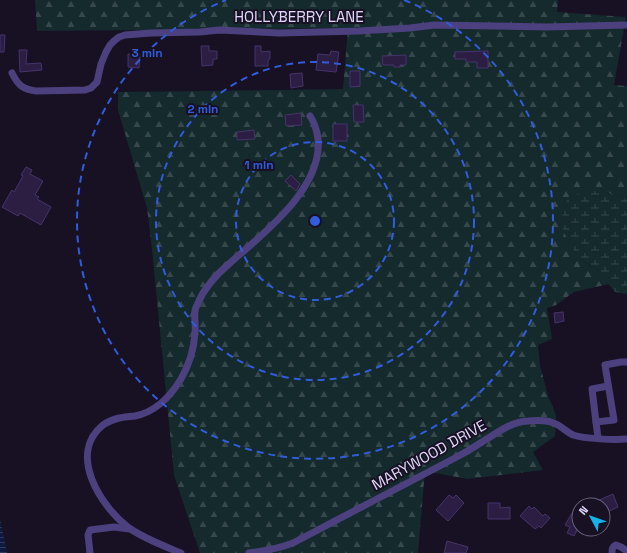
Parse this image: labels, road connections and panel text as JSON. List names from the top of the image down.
{
  "streets": {
    "street": ["HOLLYBERRY LANE", "MARYWOOD DRIVE"]
  },
  "north": "top left",
  "rings": ["3 min", "2 min", "1 min"]
}
